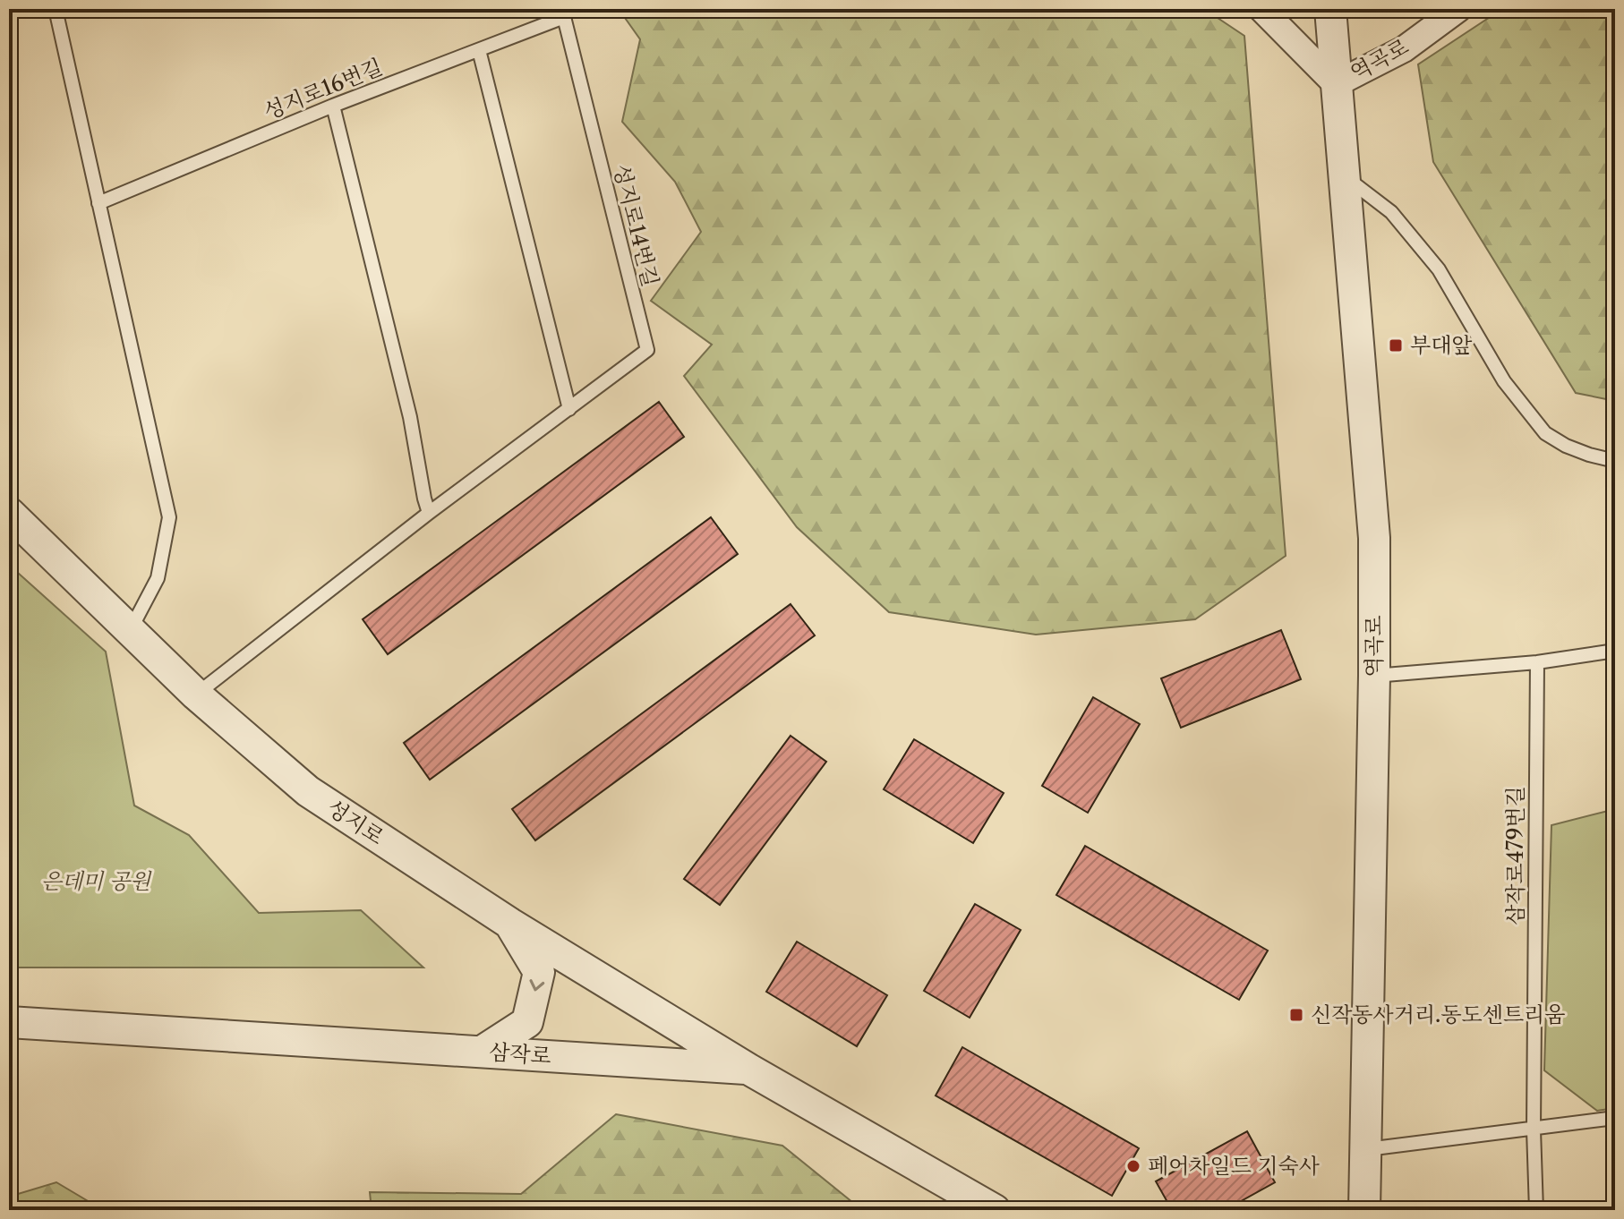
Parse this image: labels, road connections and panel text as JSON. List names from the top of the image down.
{
  "streets": {
    "street": ["역곡로", "성지로", "삼작로"],
    "lane": ["성지로16번길", "성지로14번길", "삼작로479번길"]
  },
  "crossings": [
    ["성지로16번길", "성지로14번길"],
    ["성지로14번길", "성지로"],
    ["성지로", "삼작로"]
  ],
  "parks": ["은데미 공원"],
  "places": {
    "transit": ["부대앞", "신작동사거리.동도센트리움"],
    "other": ["페어차일드 기숙사"]
  }
}
